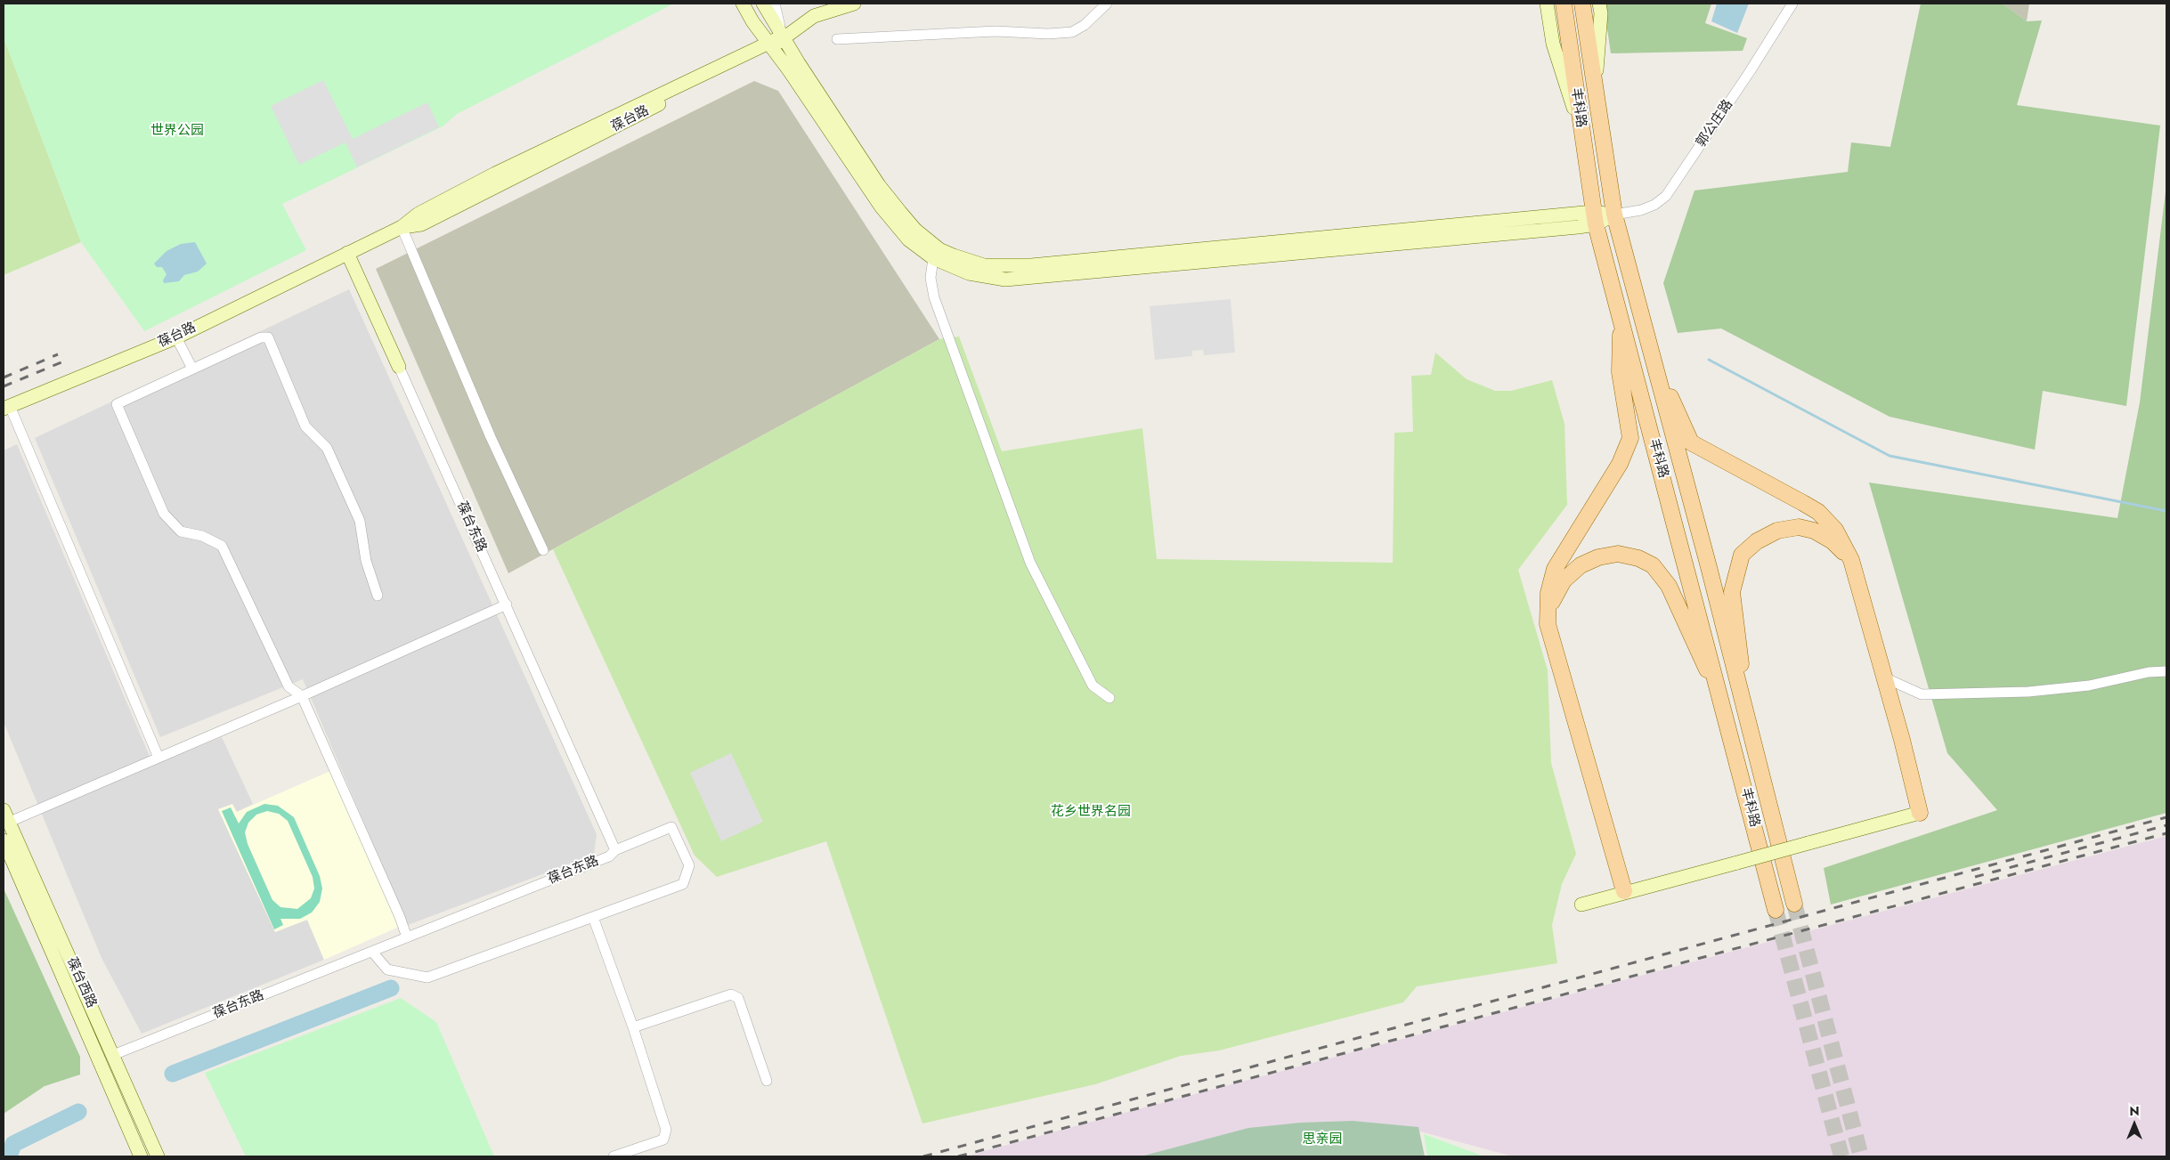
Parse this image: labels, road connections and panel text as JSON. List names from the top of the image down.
{
  "streets": {
    "main road": ["丰科路"],
    "street": [
      "葆台路",
      "郭公庄路",
      "葆台东路",
      "葆台西路"
    ]
  },
  "crossings": [
    ["丰科路", "郭公庄路"],
    ["葆台东路", "葆台西路"]
  ],
  "parks": ["世界公园", "花乡世界名园", "思亲园"],
  "north": "top"
}
